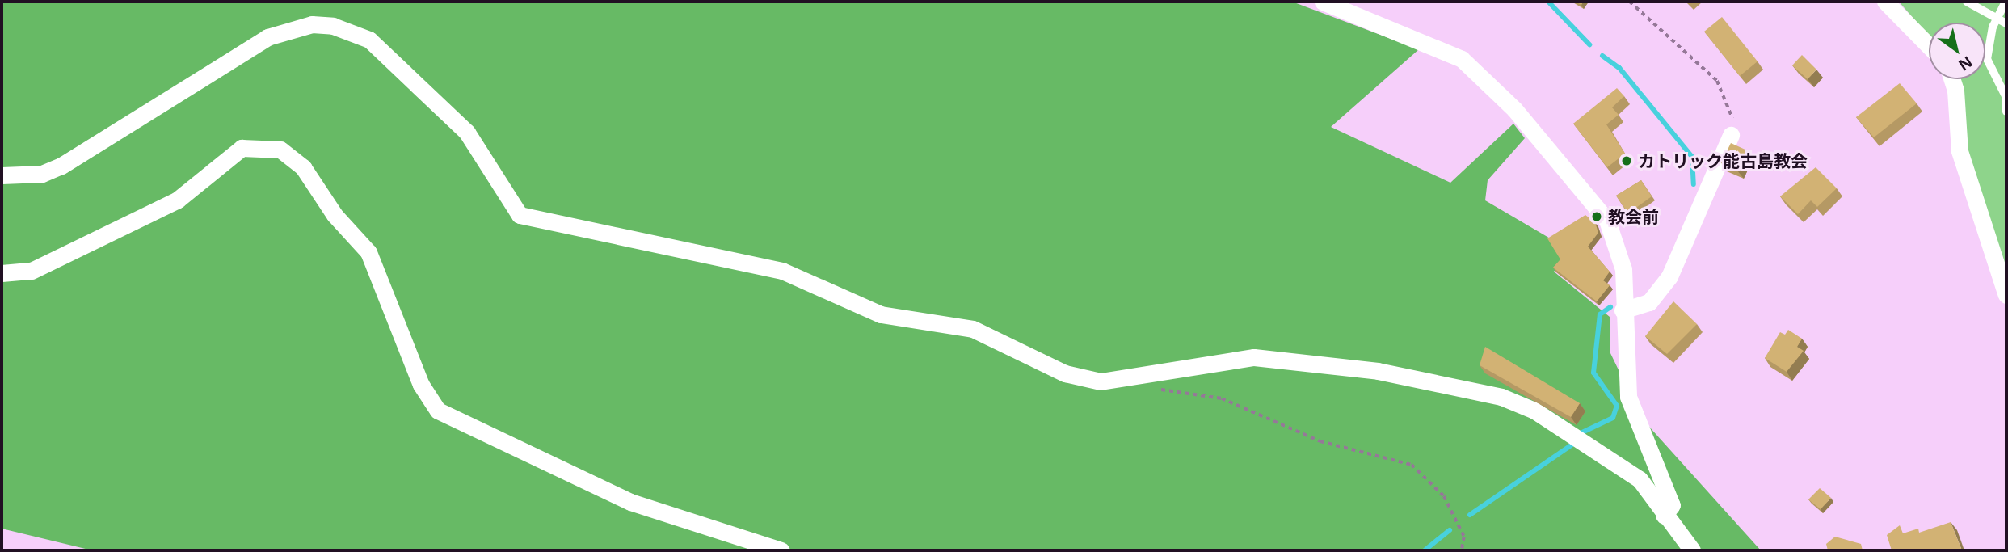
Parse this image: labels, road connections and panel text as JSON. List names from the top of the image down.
{
  "places": ["カトリック能古島教会", "教会前"],
  "north": "bottom right"
}
